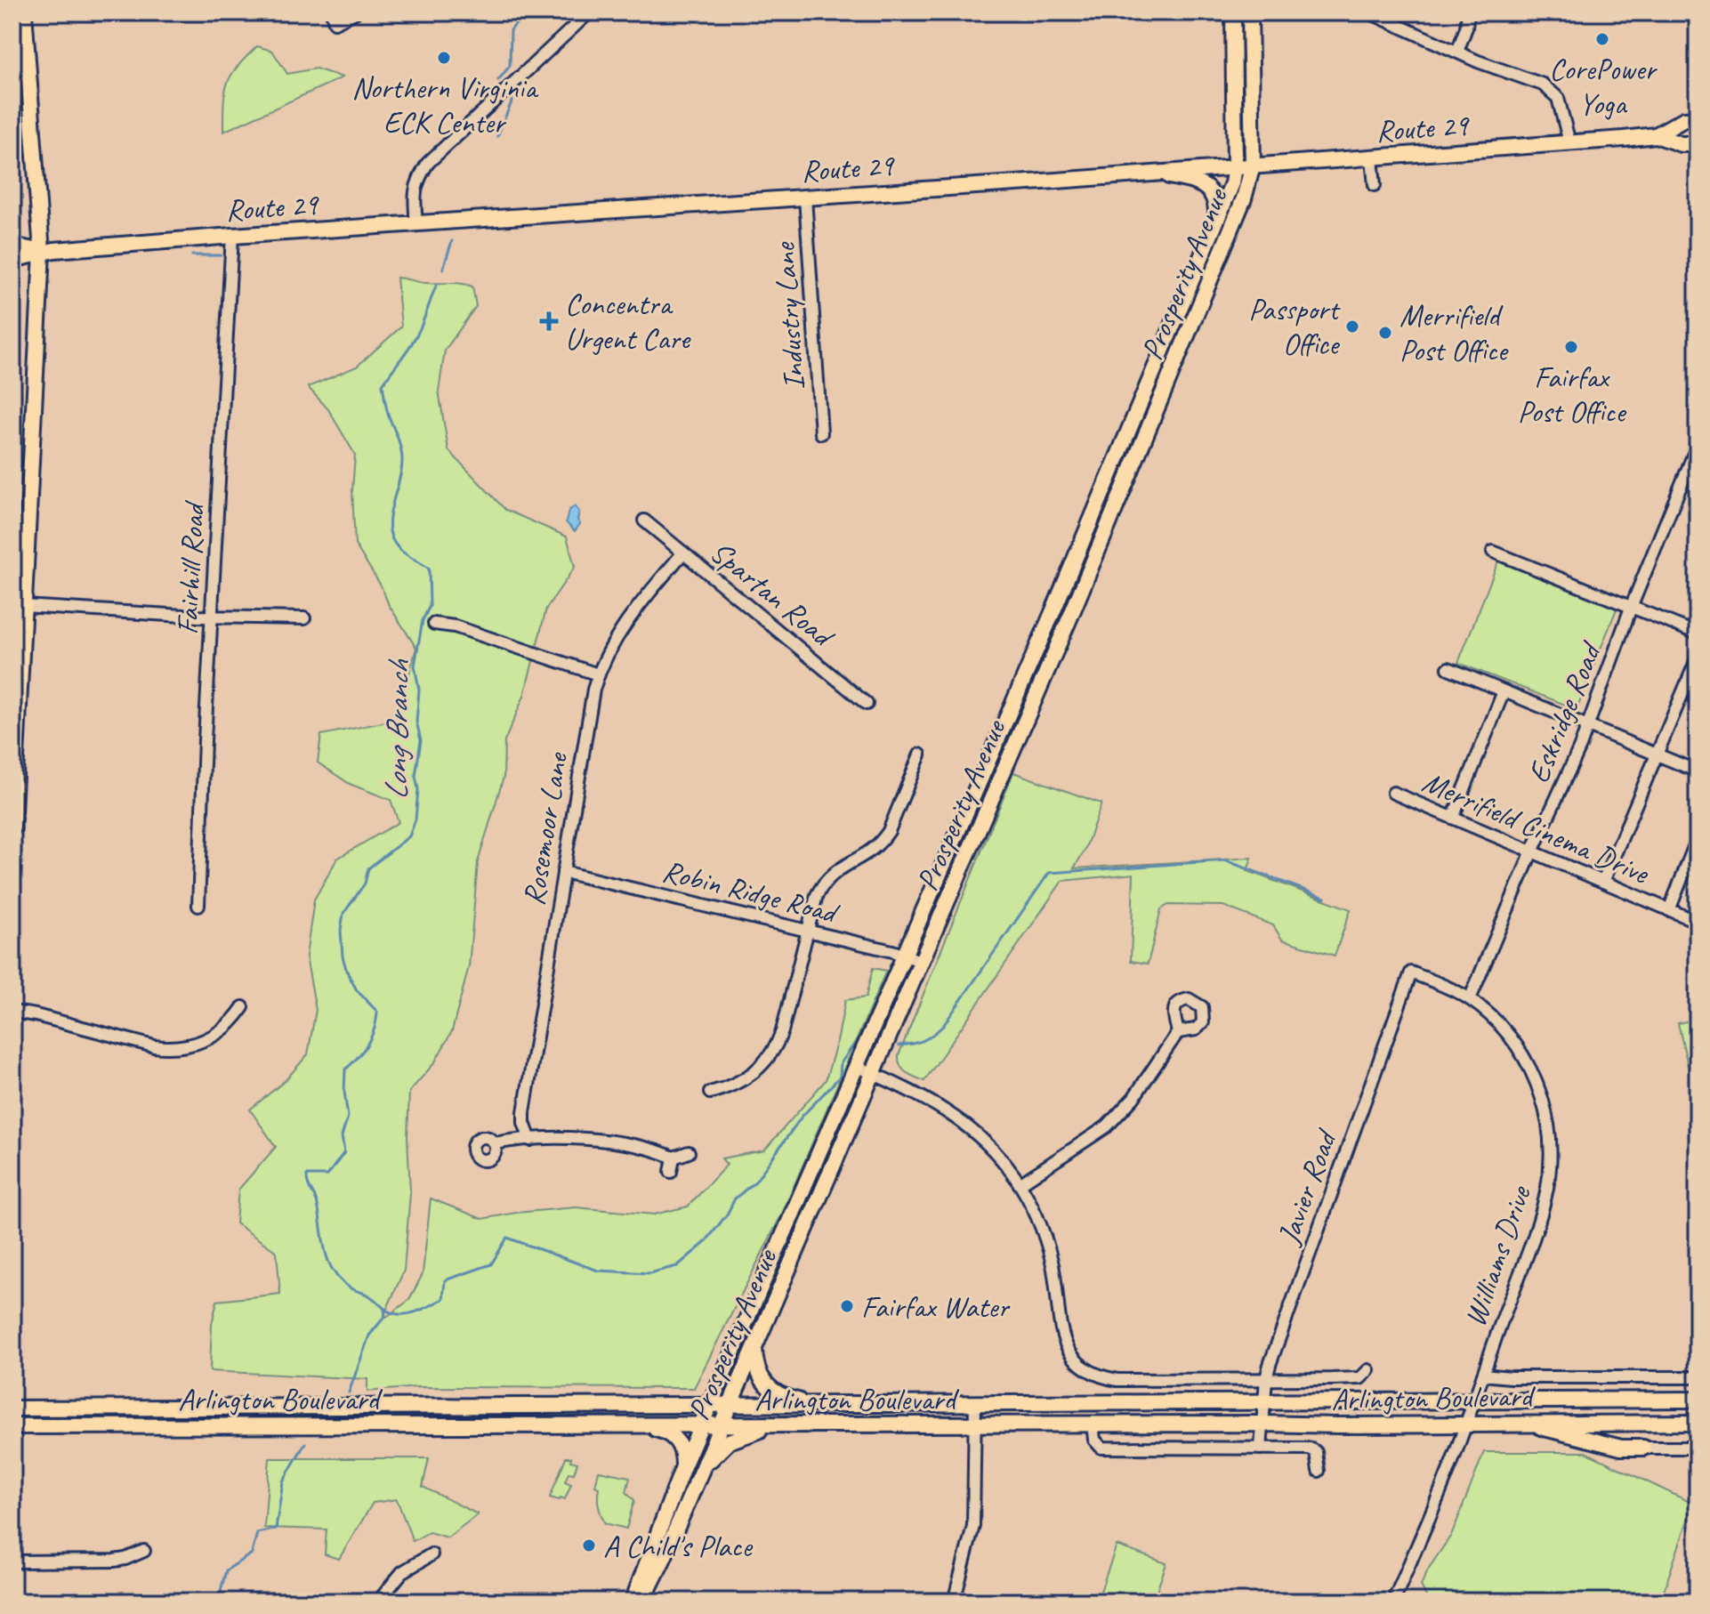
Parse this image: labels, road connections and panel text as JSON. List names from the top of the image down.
{
  "streets": {
    "main road": ["Route 29", "Prosperity Avenue", "Arlington Boulevard"],
    "street": [
      "Industry Lane",
      "Fairhill Road",
      "Spartan Road",
      "Eskridge Road",
      "Merrifield Cinema Drive",
      "Rosemoor Lane",
      "Robin Ridge Road",
      "Javier Road",
      "Williams Drive"
    ]
  },
  "crossings": [
    ["Route 29", "Prosperity Avenue"],
    ["Route 29", "Industry Lane"],
    ["Route 29", "Fairhill Road"],
    ["Prosperity Avenue", "Robin Ridge Road"],
    ["Prosperity Avenue", "Arlington Boulevard"],
    ["Spartan Road", "Rosemoor Lane"],
    ["Eskridge Road", "Merrifield Cinema Drive"],
    ["Eskridge Road", "Williams Drive"],
    ["Rosemoor Lane", "Robin Ridge Road"],
    ["Javier Road", "Williams Drive"],
    ["Javier Road", "Arlington Boulevard"],
    ["Williams Drive", "Arlington Boulevard"]
  ],
  "water": ["Long Branch"],
  "places": {
    "other": [
      "CorePower Yoga",
      "Northern Virginia ECK Center",
      "Passport Office",
      "Merrifield Post Office",
      "Fairfax Post Office",
      "Fairfax Water",
      "A Child's Place"
    ],
    "health": ["Concentra Urgent Care"]
  }
}
